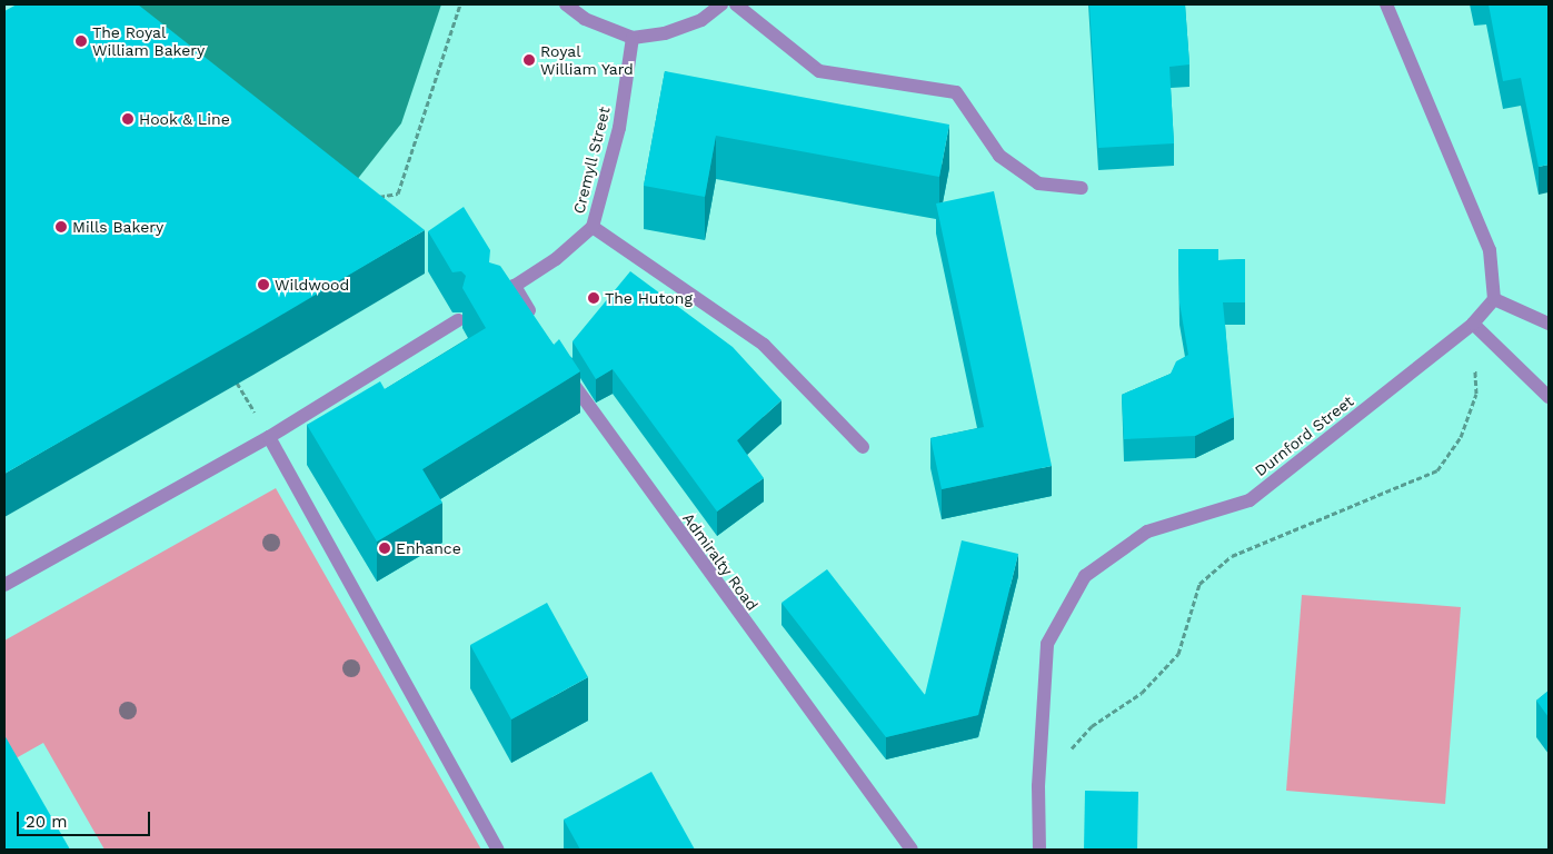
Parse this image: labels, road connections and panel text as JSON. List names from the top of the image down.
{
  "streets": {
    "street": ["Cremyll Street", "Durnford Street", "Admiralty Road"]
  },
  "places": [
    "The Royal William Bakery",
    "Royal William Yard",
    "Hook & Line",
    "Mills Bakery",
    "Wildwood",
    "The Hutong",
    "Enhance"
  ],
  "scale_bar": "20 m"
}
